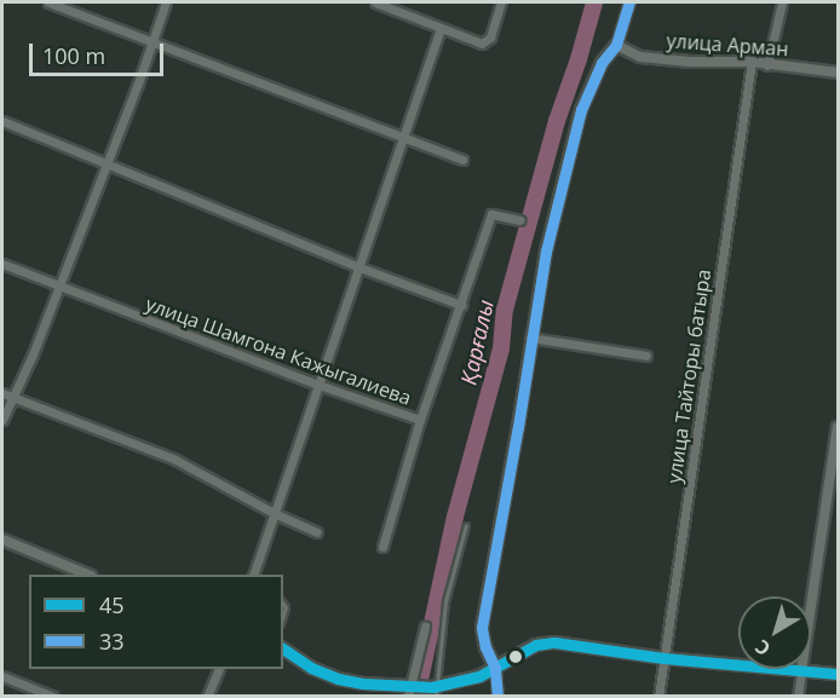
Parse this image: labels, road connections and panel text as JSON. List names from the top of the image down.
{
  "streets": {
    "street": ["улица Арман", "улица Шамгона Кажыгалиева", "улица Тайторы батыра"]
  },
  "crossings": [
    ["улица Арман", "улица Тайторы батыра"]
  ],
  "water": ["Қарғалы"],
  "lines": ["transit line 33", "transit line 45"],
  "legend": ["45", "33"],
  "scale_bar": "100 m",
  "north": "bottom left"
}
